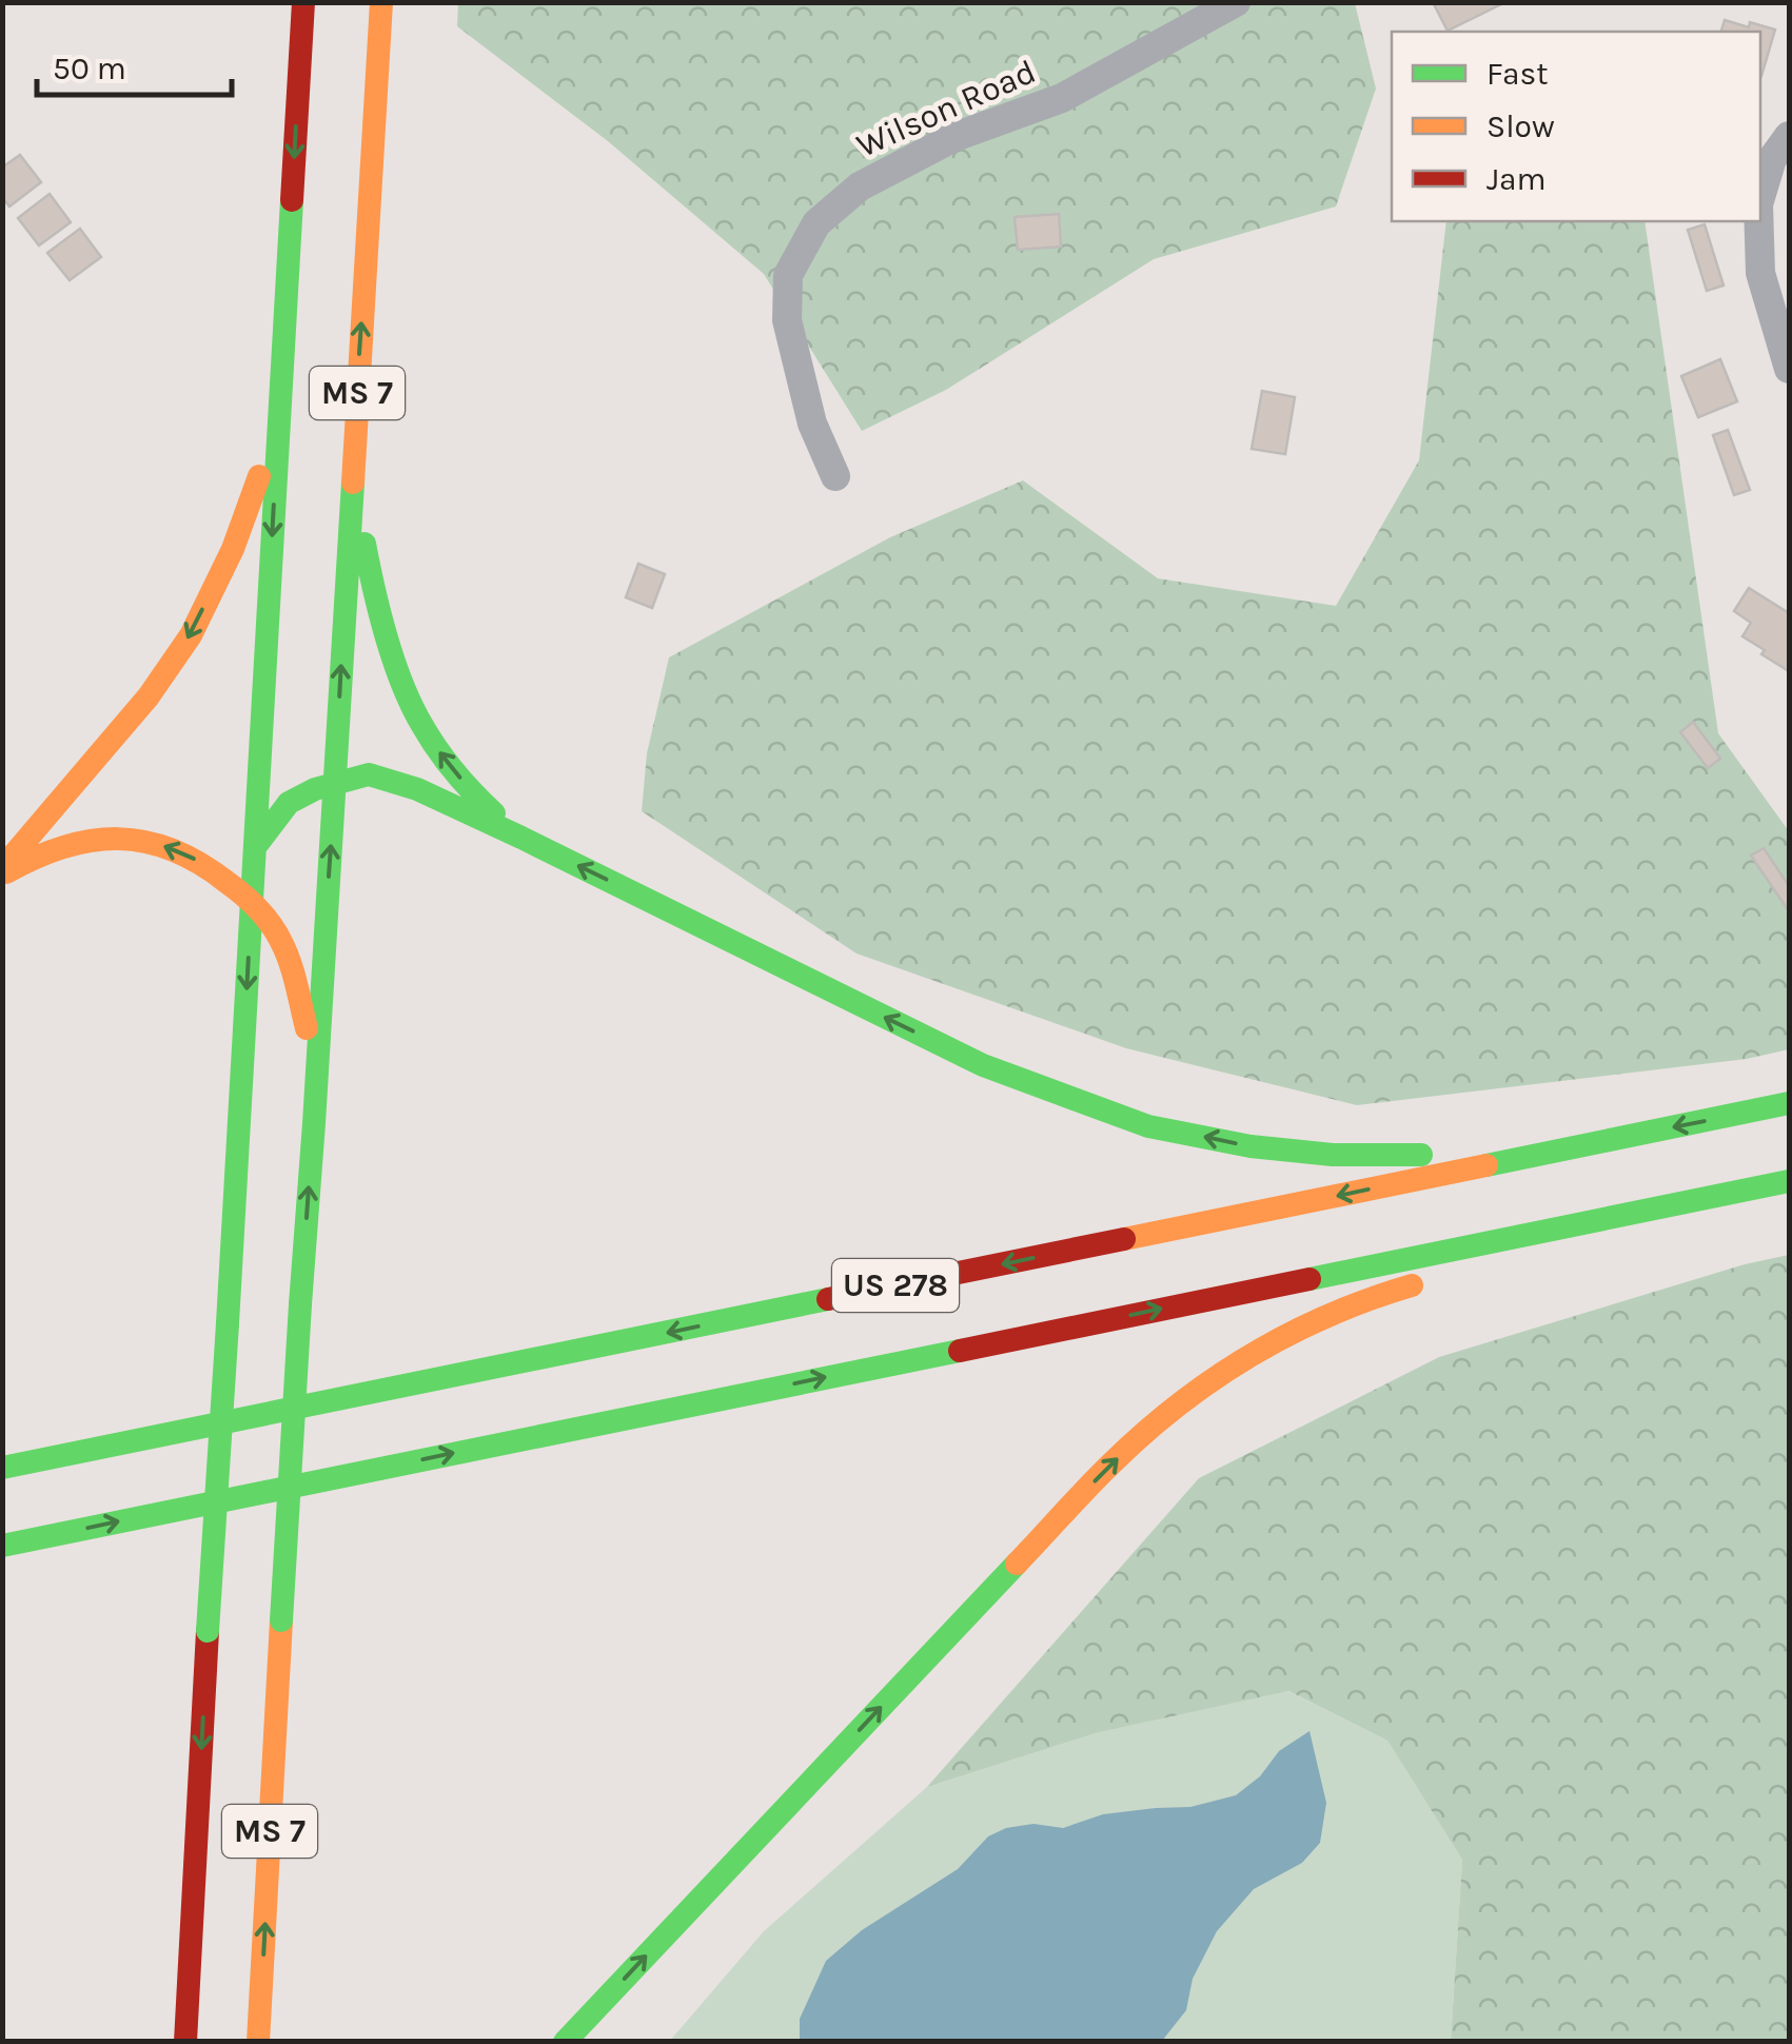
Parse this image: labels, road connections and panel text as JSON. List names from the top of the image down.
{
  "streets": {
    "highway": ["MS 7", "US 278"],
    "street": ["Wilson Road"]
  },
  "legend": ["Fast", "Slow", "Jam"],
  "scale_bar": "50 m"
}
